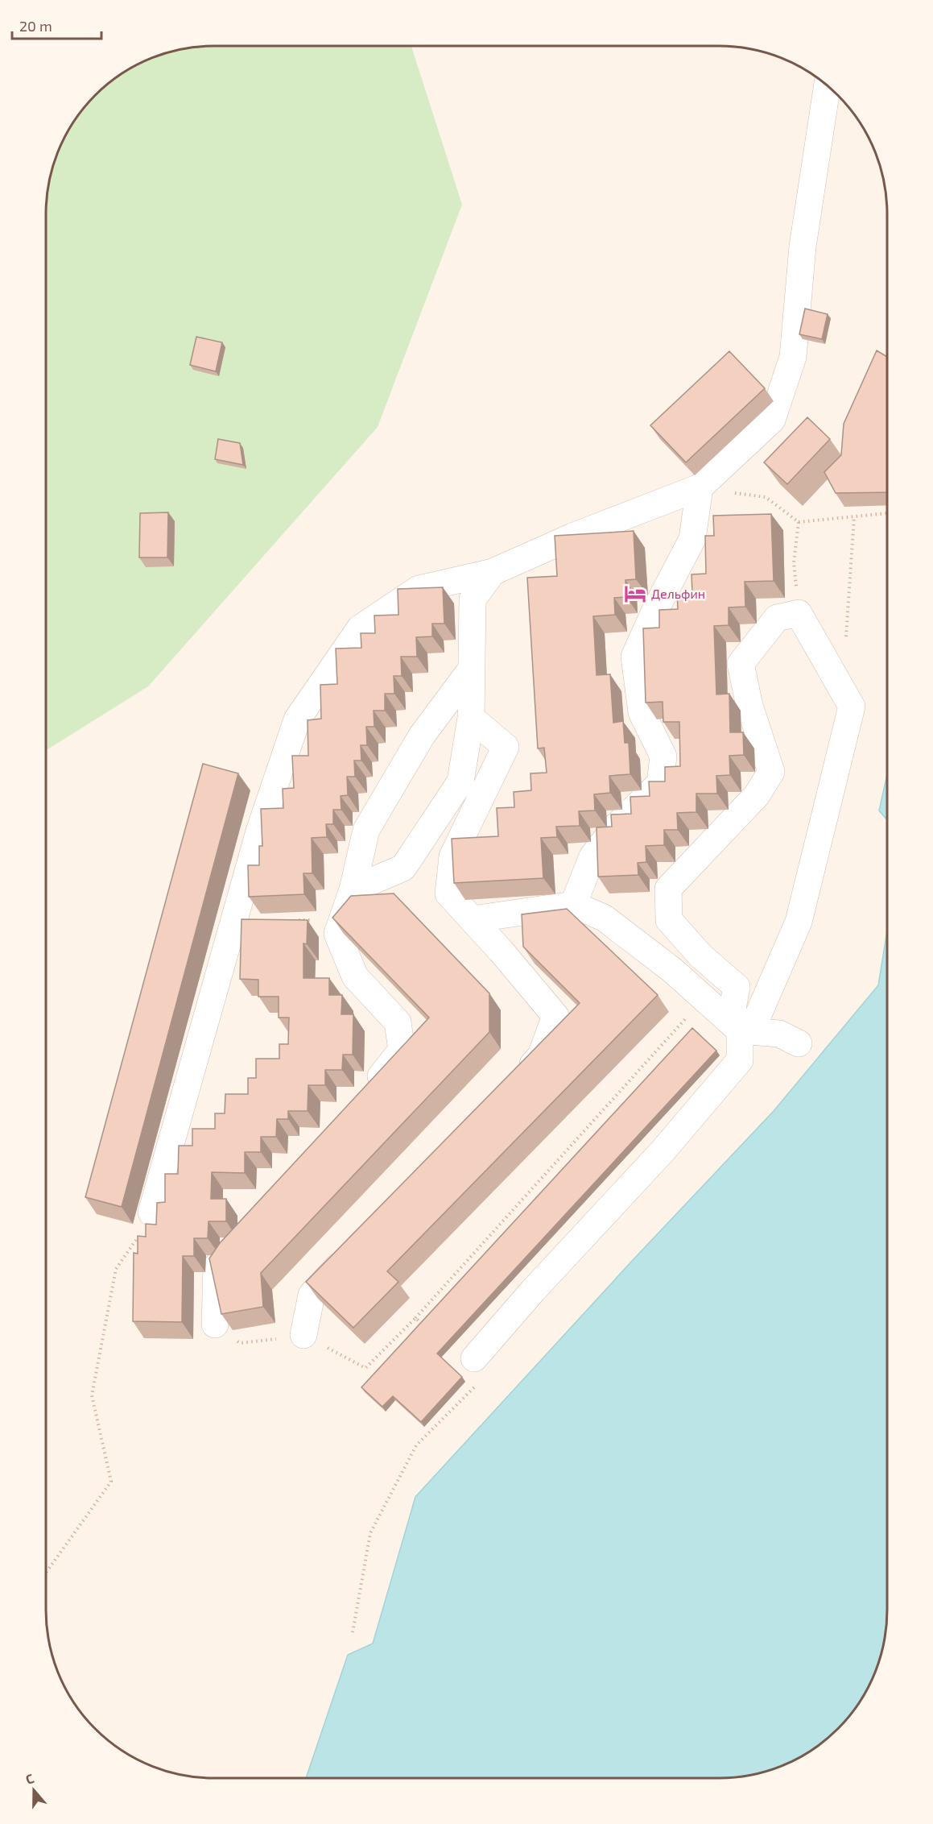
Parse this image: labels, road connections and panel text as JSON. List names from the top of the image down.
{
  "places": {
    "hotel": ["Дельфин"]
  },
  "scale_bar": "20 m",
  "north": "top"
}
